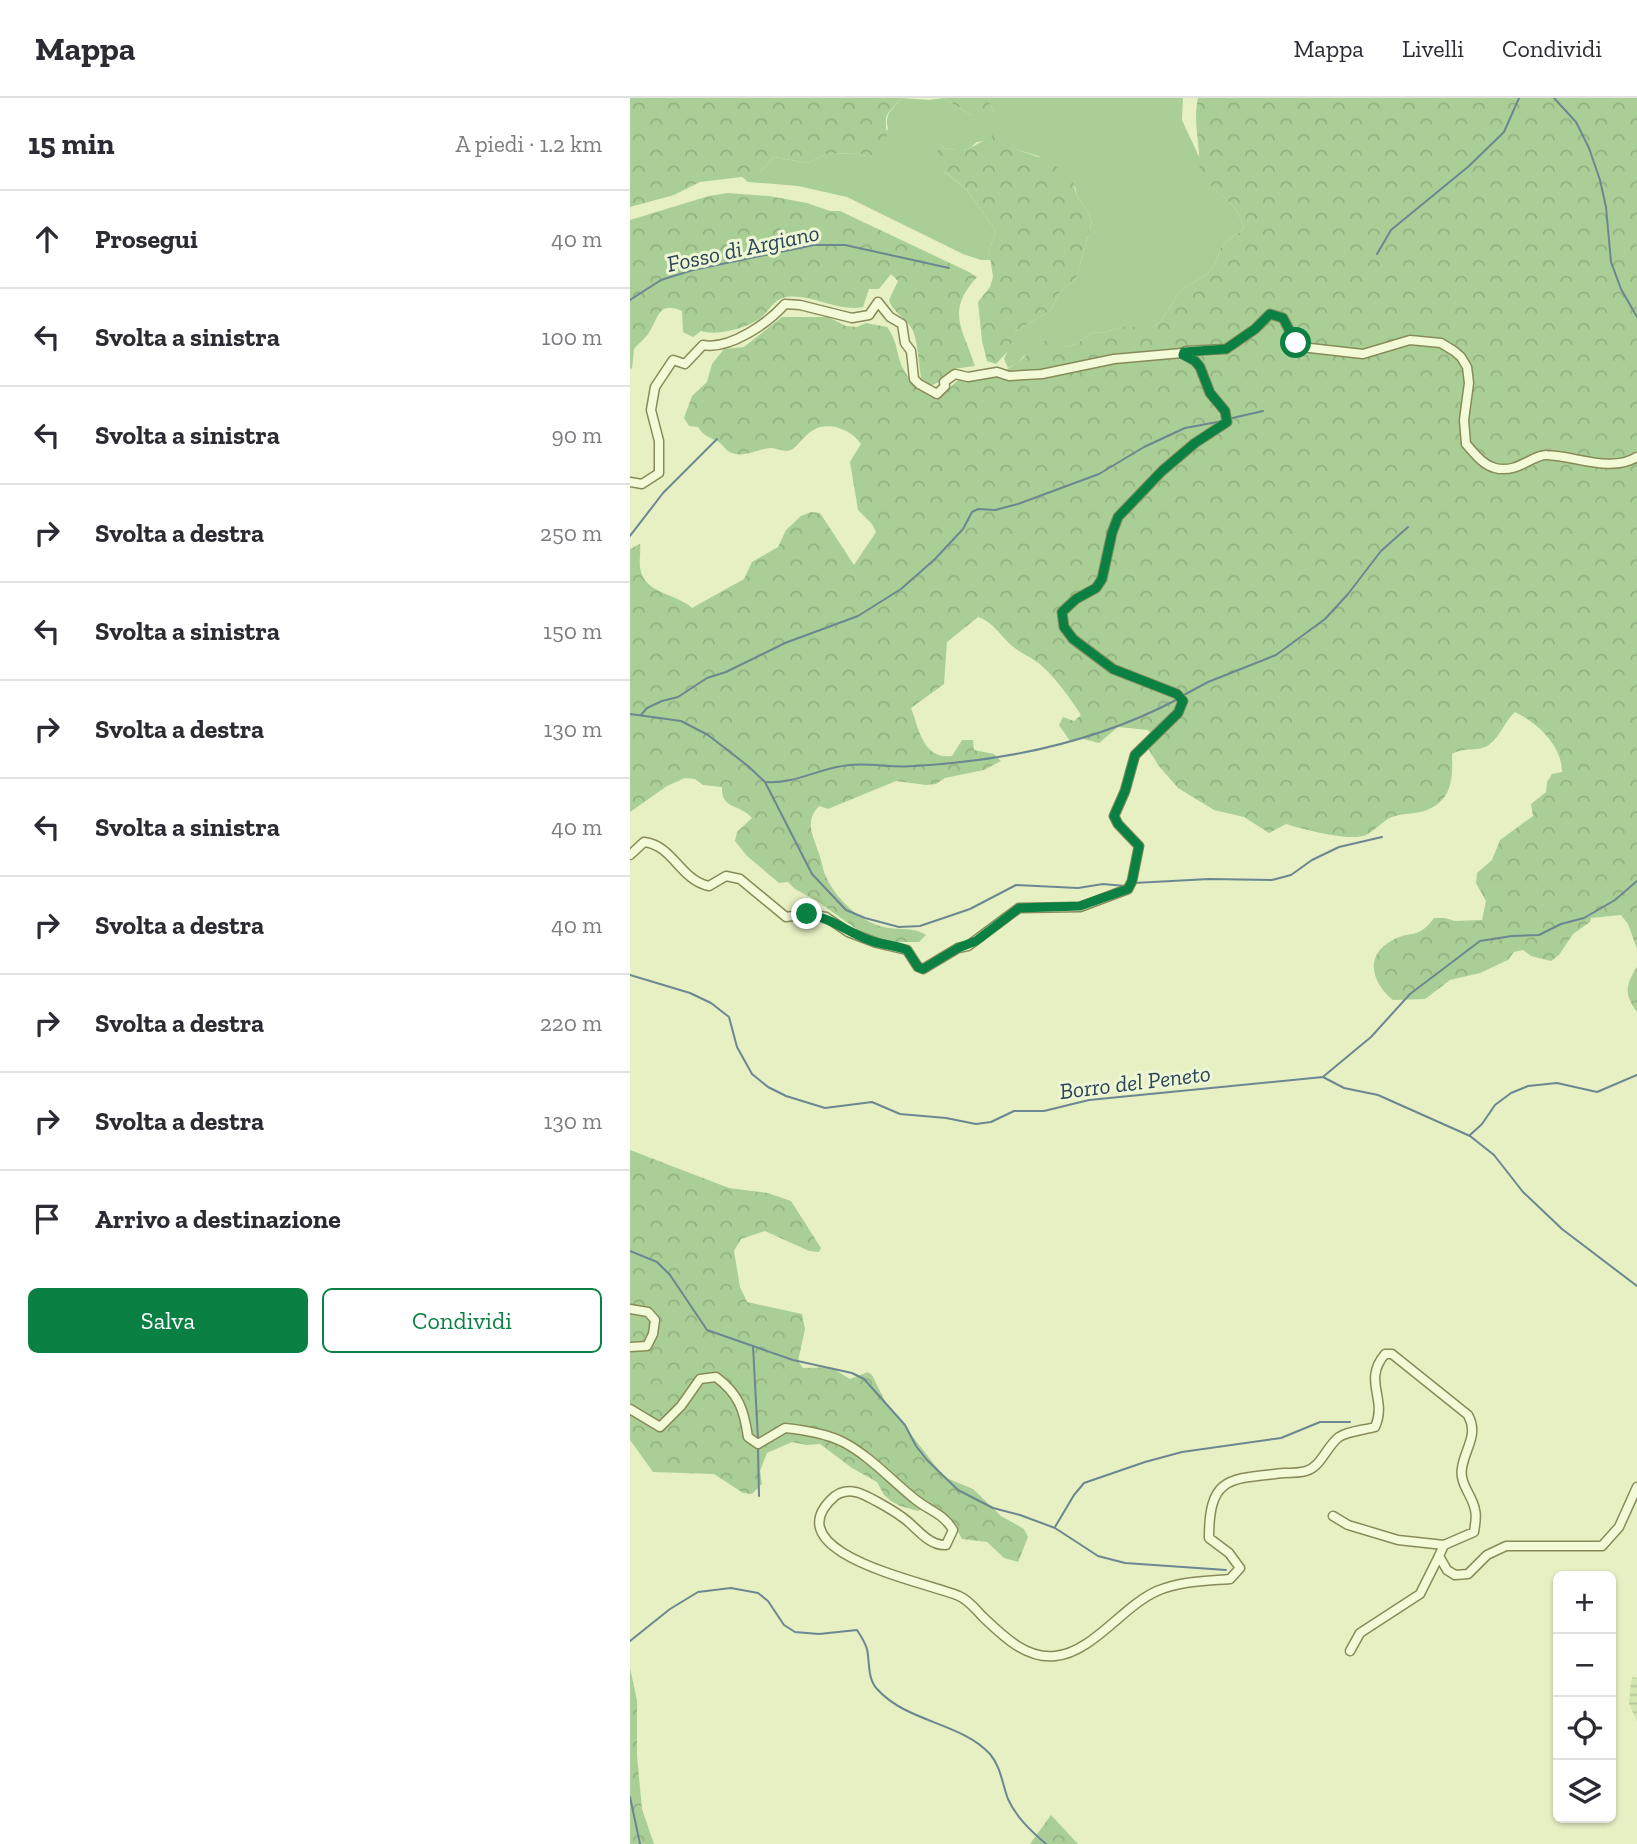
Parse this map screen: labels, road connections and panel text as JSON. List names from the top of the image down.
{
  "water": ["Fosso di Argiano", "Borro del Peneto"],
  "page": {
    "header": "Mappa",
    "nav": ["Mappa", "Livelli", "Condividi"],
    "heading": ["15 min", "A piedi · 1.2 km"],
    "list": [
      ["Prosegui", "40 m"],
      ["Svolta a sinistra", "100 m"],
      ["Svolta a sinistra", "90 m"],
      ["Svolta a destra", "250 m"],
      ["Svolta a sinistra", "150 m"],
      ["Svolta a destra", "130 m"],
      ["Svolta a sinistra", "40 m"],
      ["Svolta a destra", "40 m"],
      ["Svolta a destra", "220 m"],
      ["Svolta a destra", "130 m"],
      "Arrivo a destinazione"
    ],
    "buttons": ["Salva", "Condividi"],
    "map_buttons": ["+", "−"]
  }
}
